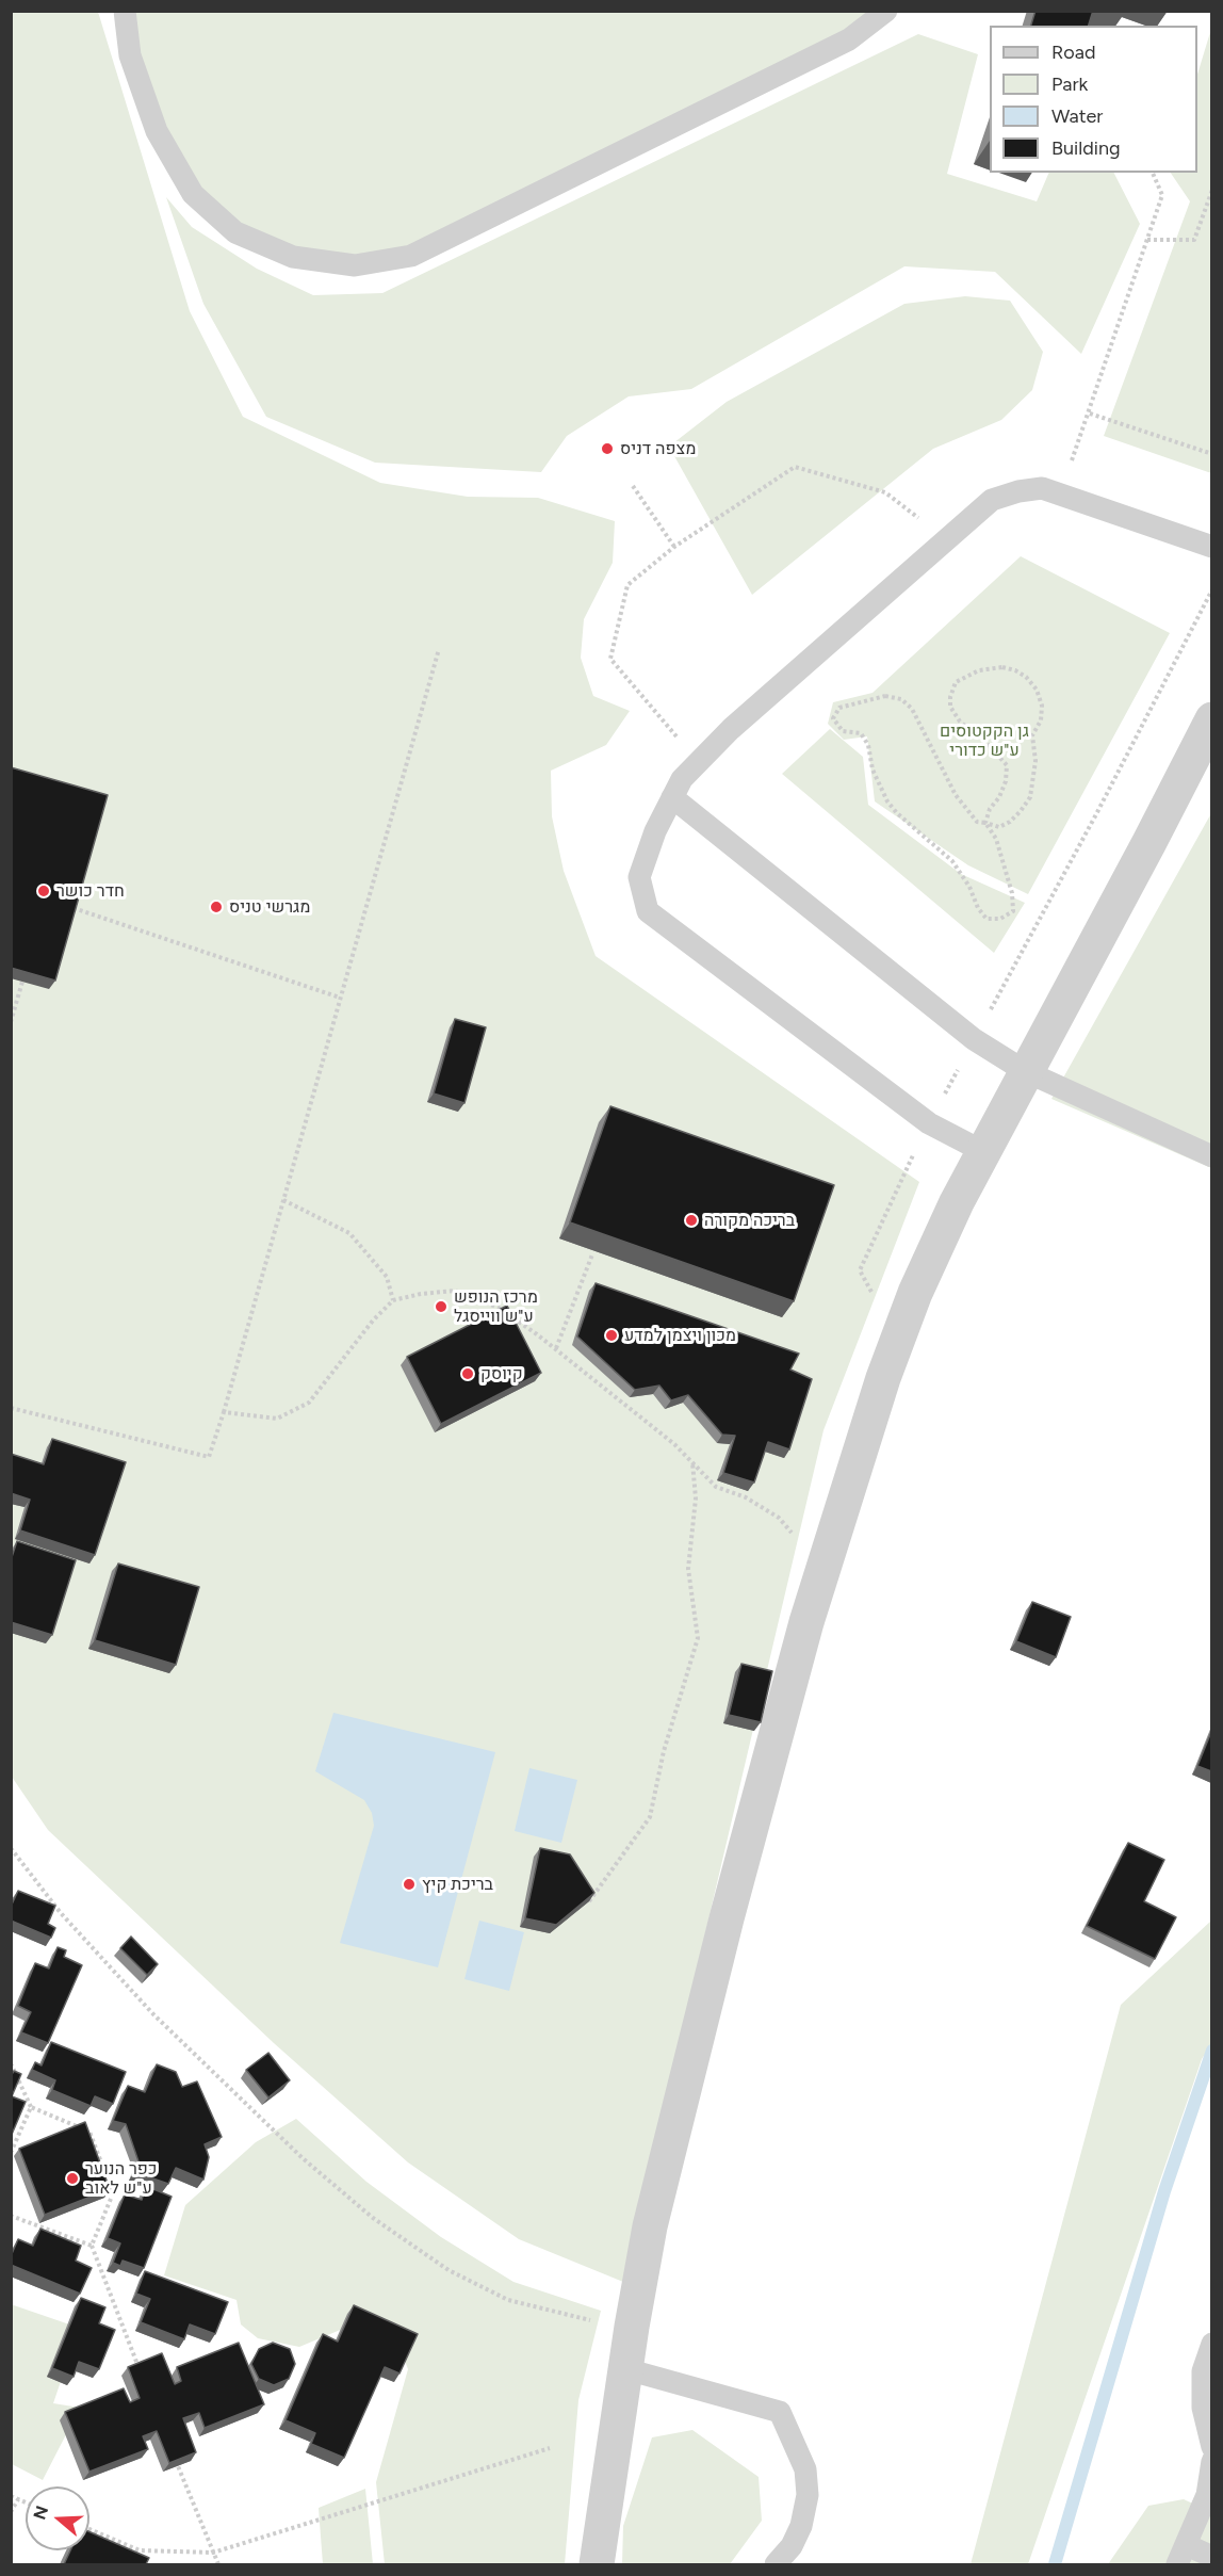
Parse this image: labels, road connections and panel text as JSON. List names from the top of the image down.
{
  "parks": ["גן הקקטוסים ע\"ש כדורי"],
  "places": [
    "מצפה דניס",
    "חדר כושר",
    "מגרשי טניס",
    "בריכה מקורה",
    "מרכז הנופש ע\"ש ווייסגל",
    "מכון ויצמן למדע",
    "קיוסק",
    "בריכת קיץ",
    "כפר הנוער ע\"ש לאוב"
  ],
  "legend": [
    "Road",
    "Park",
    "Water",
    "Building"
  ],
  "north": "left"
}
